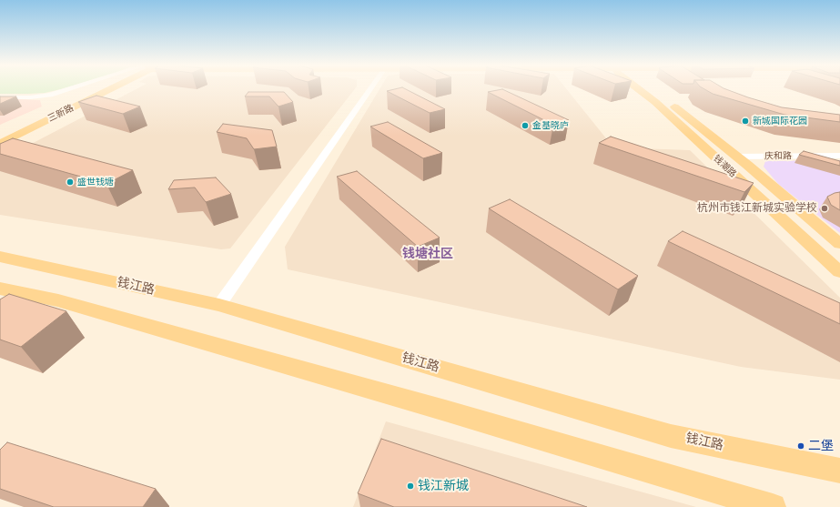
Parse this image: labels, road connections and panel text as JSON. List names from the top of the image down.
{
  "streets": {
    "main road": ["三新路", "钱潮路", "钱江路"],
    "street": ["庆和路"]
  },
  "crossings": [
    ["庆和路", "钱潮路"]
  ],
  "districts": ["钱塘社区"],
  "places": [
    "新城国际花园",
    "金基晓庐",
    "盛世钱塘",
    "杭州市钱江新城实验学校",
    "二堡",
    "钱江新城"
  ]
}
